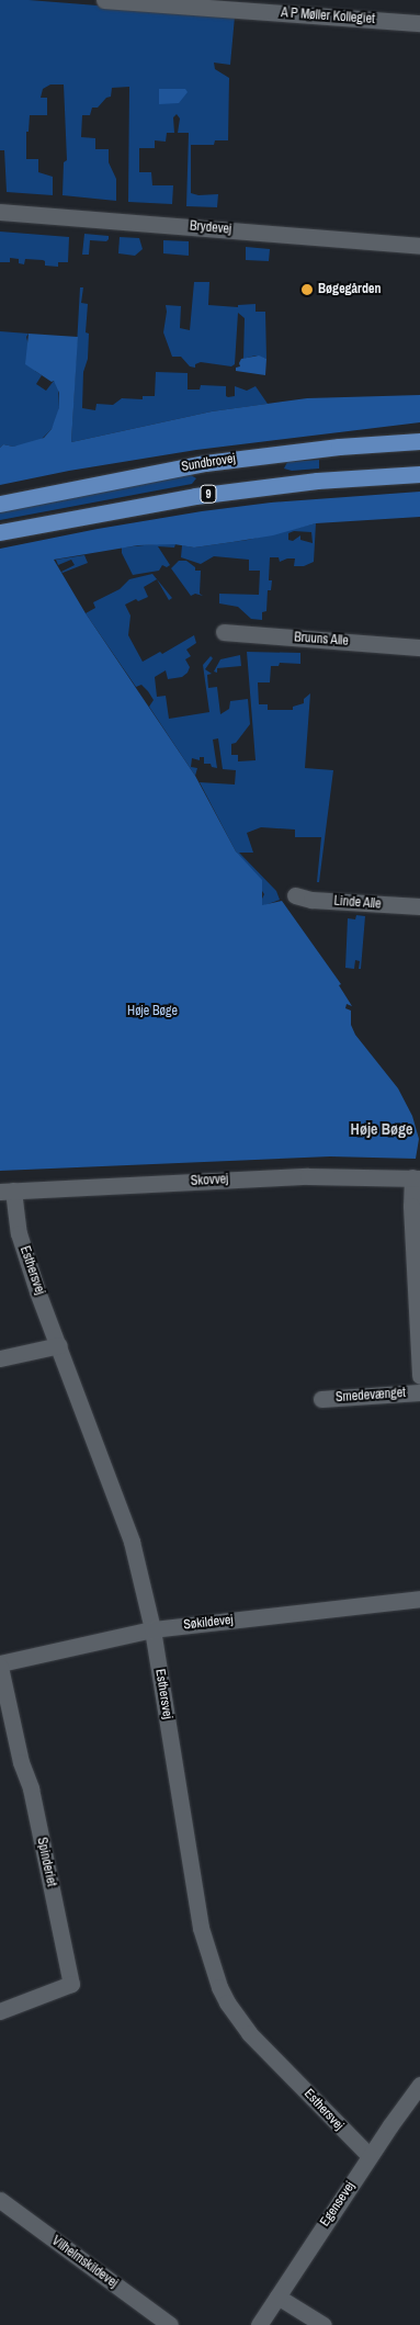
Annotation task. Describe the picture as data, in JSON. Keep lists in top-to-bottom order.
{
  "streets": {
    "main road": ["Sundbrovej", "9"],
    "street": [
      "A P Møller Kollegiet",
      "Brydevej",
      "Bruuns Alle",
      "Linde Alle",
      "Skovvej",
      "Esthersvej",
      "Smedevænget",
      "Søkildevej",
      "Spinderiet",
      "Egensevej",
      "Vilhelmskildevej"
    ]
  },
  "crossings": [
    ["Skovvej", "Esthersvej"],
    ["Esthersvej", "Søkildevej"],
    ["Esthersvej", "Egensevej"],
    ["Søkildevej", "Spinderiet"]
  ],
  "districts": ["Høje Bøge"],
  "parks": ["Høje Bøge"],
  "places": ["Bøgegården"]
}
